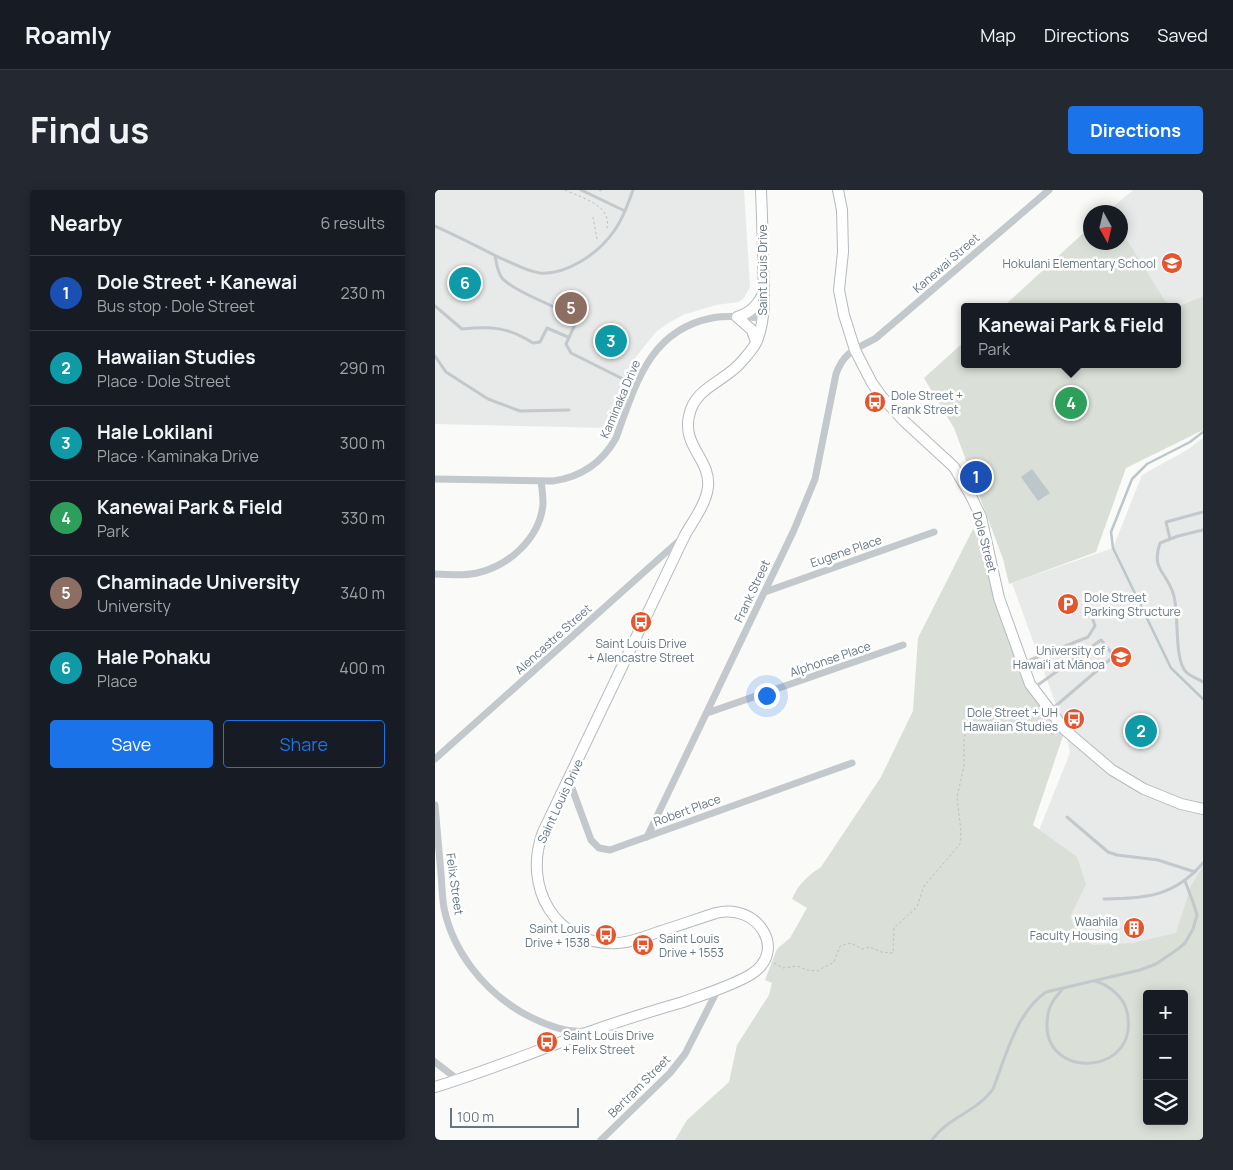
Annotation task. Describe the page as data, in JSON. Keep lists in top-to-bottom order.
{
  "streets": {
    "street": [
      "Kanewai Street",
      "Saint Louis Drive",
      "Kaminaka Drive",
      "Dole Street",
      "Eugene Place",
      "Frank Street",
      "Alencastre Street",
      "Alphonse Place",
      "Robert Place",
      "Felix Street",
      "Bertram Street"
    ]
  },
  "crossings": [
    ["Kanewai Street", "Dole Street"],
    ["Kanewai Street", "Frank Street"],
    ["Saint Louis Drive", "Kaminaka Drive"],
    ["Saint Louis Drive", "Alencastre Street"],
    ["Saint Louis Drive", "Robert Place"],
    ["Dole Street", "Frank Street"],
    ["Eugene Place", "Frank Street"],
    ["Frank Street", "Alphonse Place"],
    ["Frank Street", "Robert Place"]
  ],
  "places": {
    "school or university": ["Hokulani Elementary School", "University of Hawaiʻi at Mānoa"],
    "bus stop": [
      "Dole Street + Frank Street",
      "Saint Louis Drive + Alencastre Street",
      "Dole Street + UH Hawaiian Studies",
      "Saint Louis Drive + 1538",
      "Saint Louis Drive + 1553",
      "Saint Louis Drive + Felix Street"
    ],
    "parking": ["Dole Street Parking Structure"],
    "building": ["Waahila Faculty Housing"]
  },
  "scale_bar": "100 m",
  "north": "bottom",
  "page": {
    "header": "Roamly",
    "nav": ["Map", "Directions", "Saved"],
    "title": "Find us",
    "buttons": [
      "Directions",
      ["Save", "Share"]
    ],
    "heading": ["Nearby", "6 results"],
    "list": [
      {
        "mark": "1",
        "name": "Dole Street + Kanewai",
        "note": "Bus stop · Dole Street",
        "value": "230 m"
      },
      {
        "mark": "2",
        "name": "Hawaiian Studies",
        "note": "Place · Dole Street",
        "value": "290 m"
      },
      {
        "mark": "3",
        "name": "Hale Lokilani",
        "note": "Place · Kaminaka Drive",
        "value": "300 m"
      },
      {
        "mark": "4",
        "name": "Kanewai Park & Field",
        "note": "Park",
        "value": "330 m"
      },
      {
        "mark": "5",
        "name": "Chaminade University",
        "note": "University",
        "value": "340 m"
      },
      {
        "mark": "6",
        "name": "Hale Pohaku",
        "note": "Place",
        "value": "400 m"
      }
    ],
    "pins": [
      "6",
      "5",
      "3",
      "4",
      "1",
      "2"
    ],
    "popup": ["Kanewai Park & Field", "Park"],
    "map_buttons": ["+", "−"],
    "scale": "100 m"
  }
}
